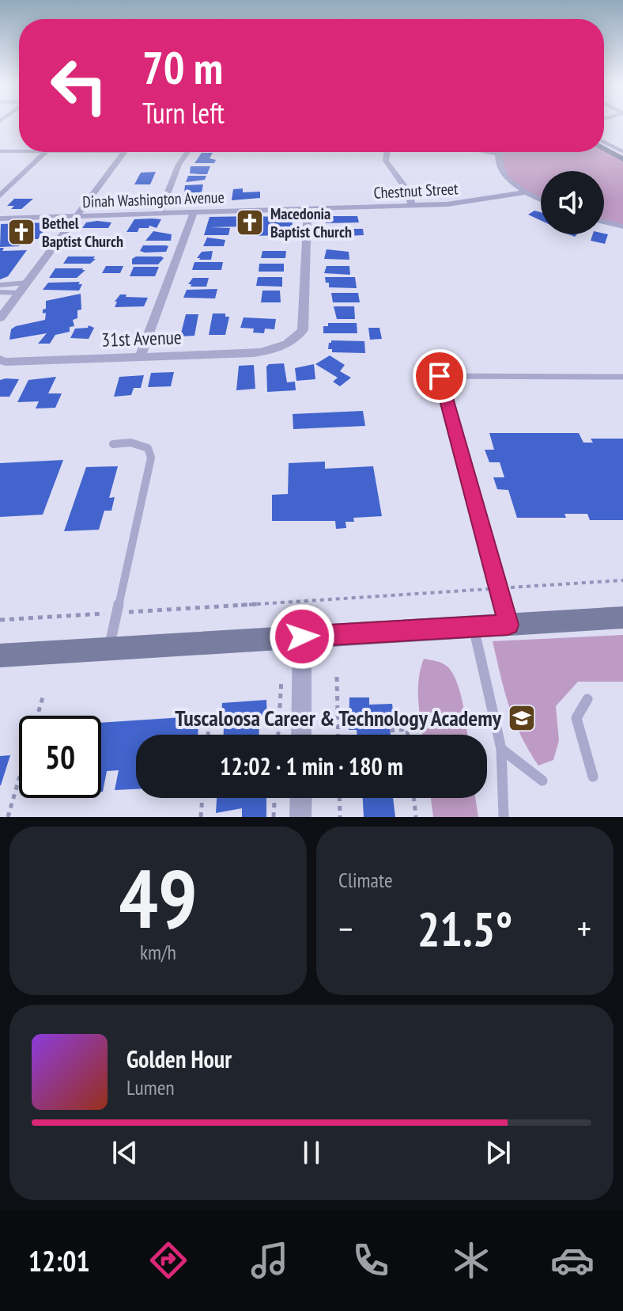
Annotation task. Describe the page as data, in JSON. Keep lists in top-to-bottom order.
{
  "streets": {
    "street": ["Chestnut Street", "Dinah Washington Avenue", "31st Avenue"]
  },
  "crossings": [
    ["Chestnut Street", "Dinah Washington Avenue"],
    ["Chestnut Street", "31st Avenue"],
    ["Dinah Washington Avenue", "31st Avenue"]
  ],
  "places": {
    "church": ["Macedonia Baptist Church", "Bethel Baptist Church"],
    "school or university": ["Tuscaloosa Career & Technology Academy"]
  },
  "page": {
    "turn": ["70 m", "Turn left"],
    "limit": "50",
    "trip": "12:02 · 1 min · 180 m",
    "tile": [
      ["49", "km/h"],
      "Climate"
    ],
    "heat": ["−", "21.5°", "+"],
    "song": ["Golden Hour", "Lumen"],
    "tabs": "12:01"
  }
}
